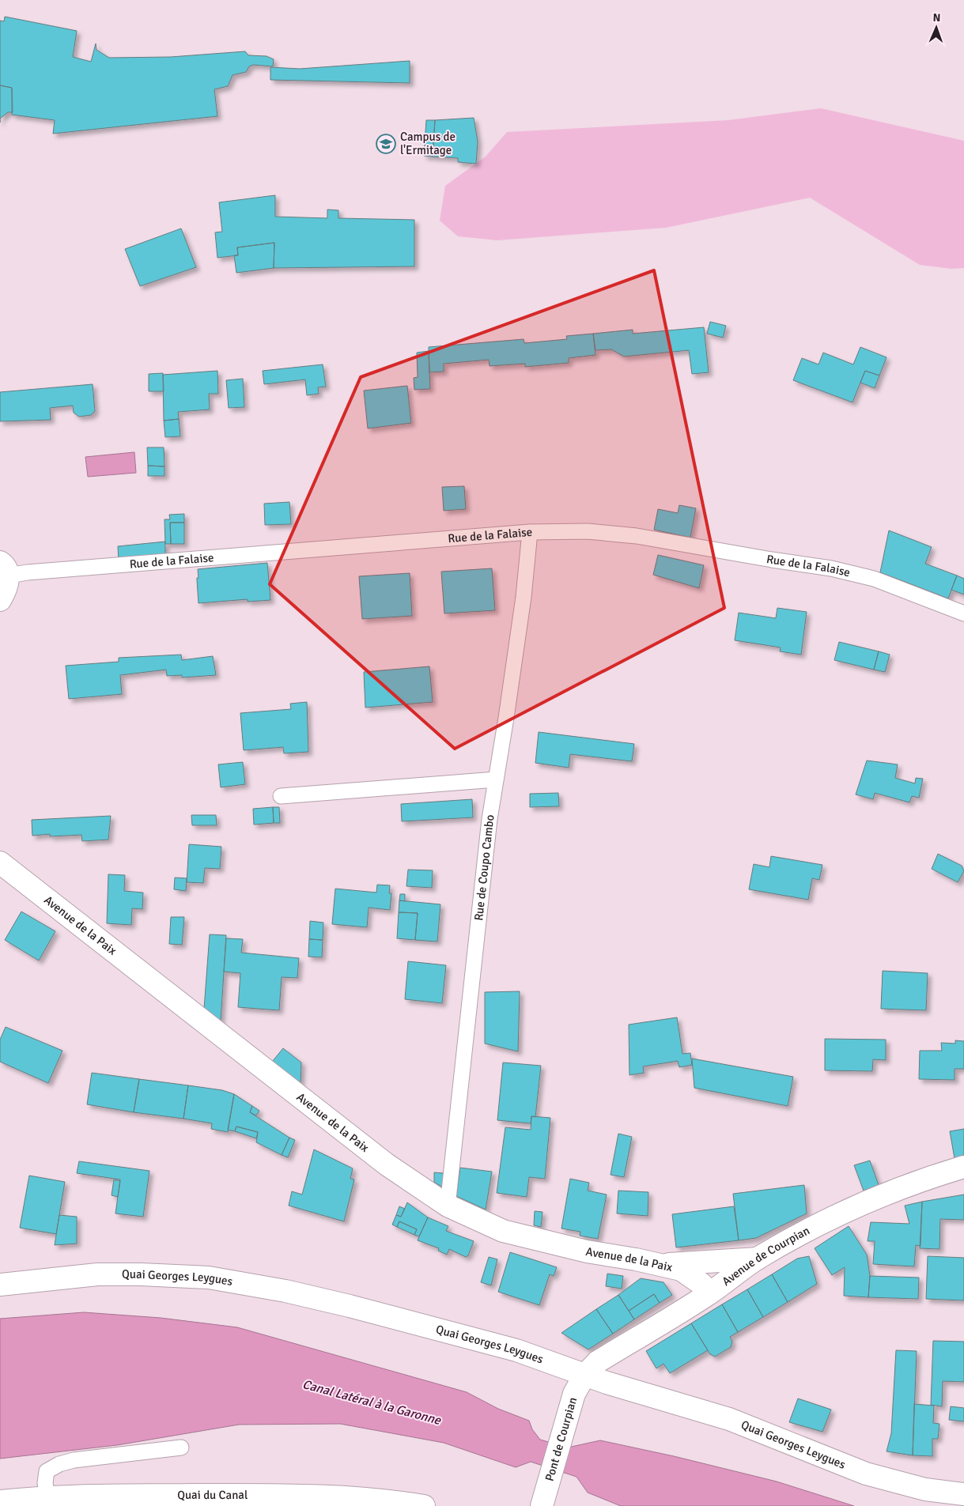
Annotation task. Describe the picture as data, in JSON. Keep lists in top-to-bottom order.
{
  "streets": {
    "street": [
      "Avenue de la Paix",
      "Avenue de Courpian",
      "Quai Georges Leygues",
      "Pont de Courpian",
      "Quai du Canal"
    ],
    "lane": ["Rue de la Falaise", "Rue de Coupo Cambo"]
  },
  "crossings": [
    ["Rue de la Falaise", "Rue de Coupo Cambo"],
    ["Rue de Coupo Cambo", "Avenue de la Paix"],
    ["Avenue de la Paix", "Avenue de Courpian"],
    ["Avenue de Courpian", "Quai Georges Leygues"],
    ["Avenue de Courpian", "Pont de Courpian"],
    ["Quai Georges Leygues", "Pont de Courpian"]
  ],
  "water": ["Canal Latéral à la Garonne"],
  "places": {
    "school or university": ["Campus de l'Ermitage"]
  },
  "north": "top"
}
